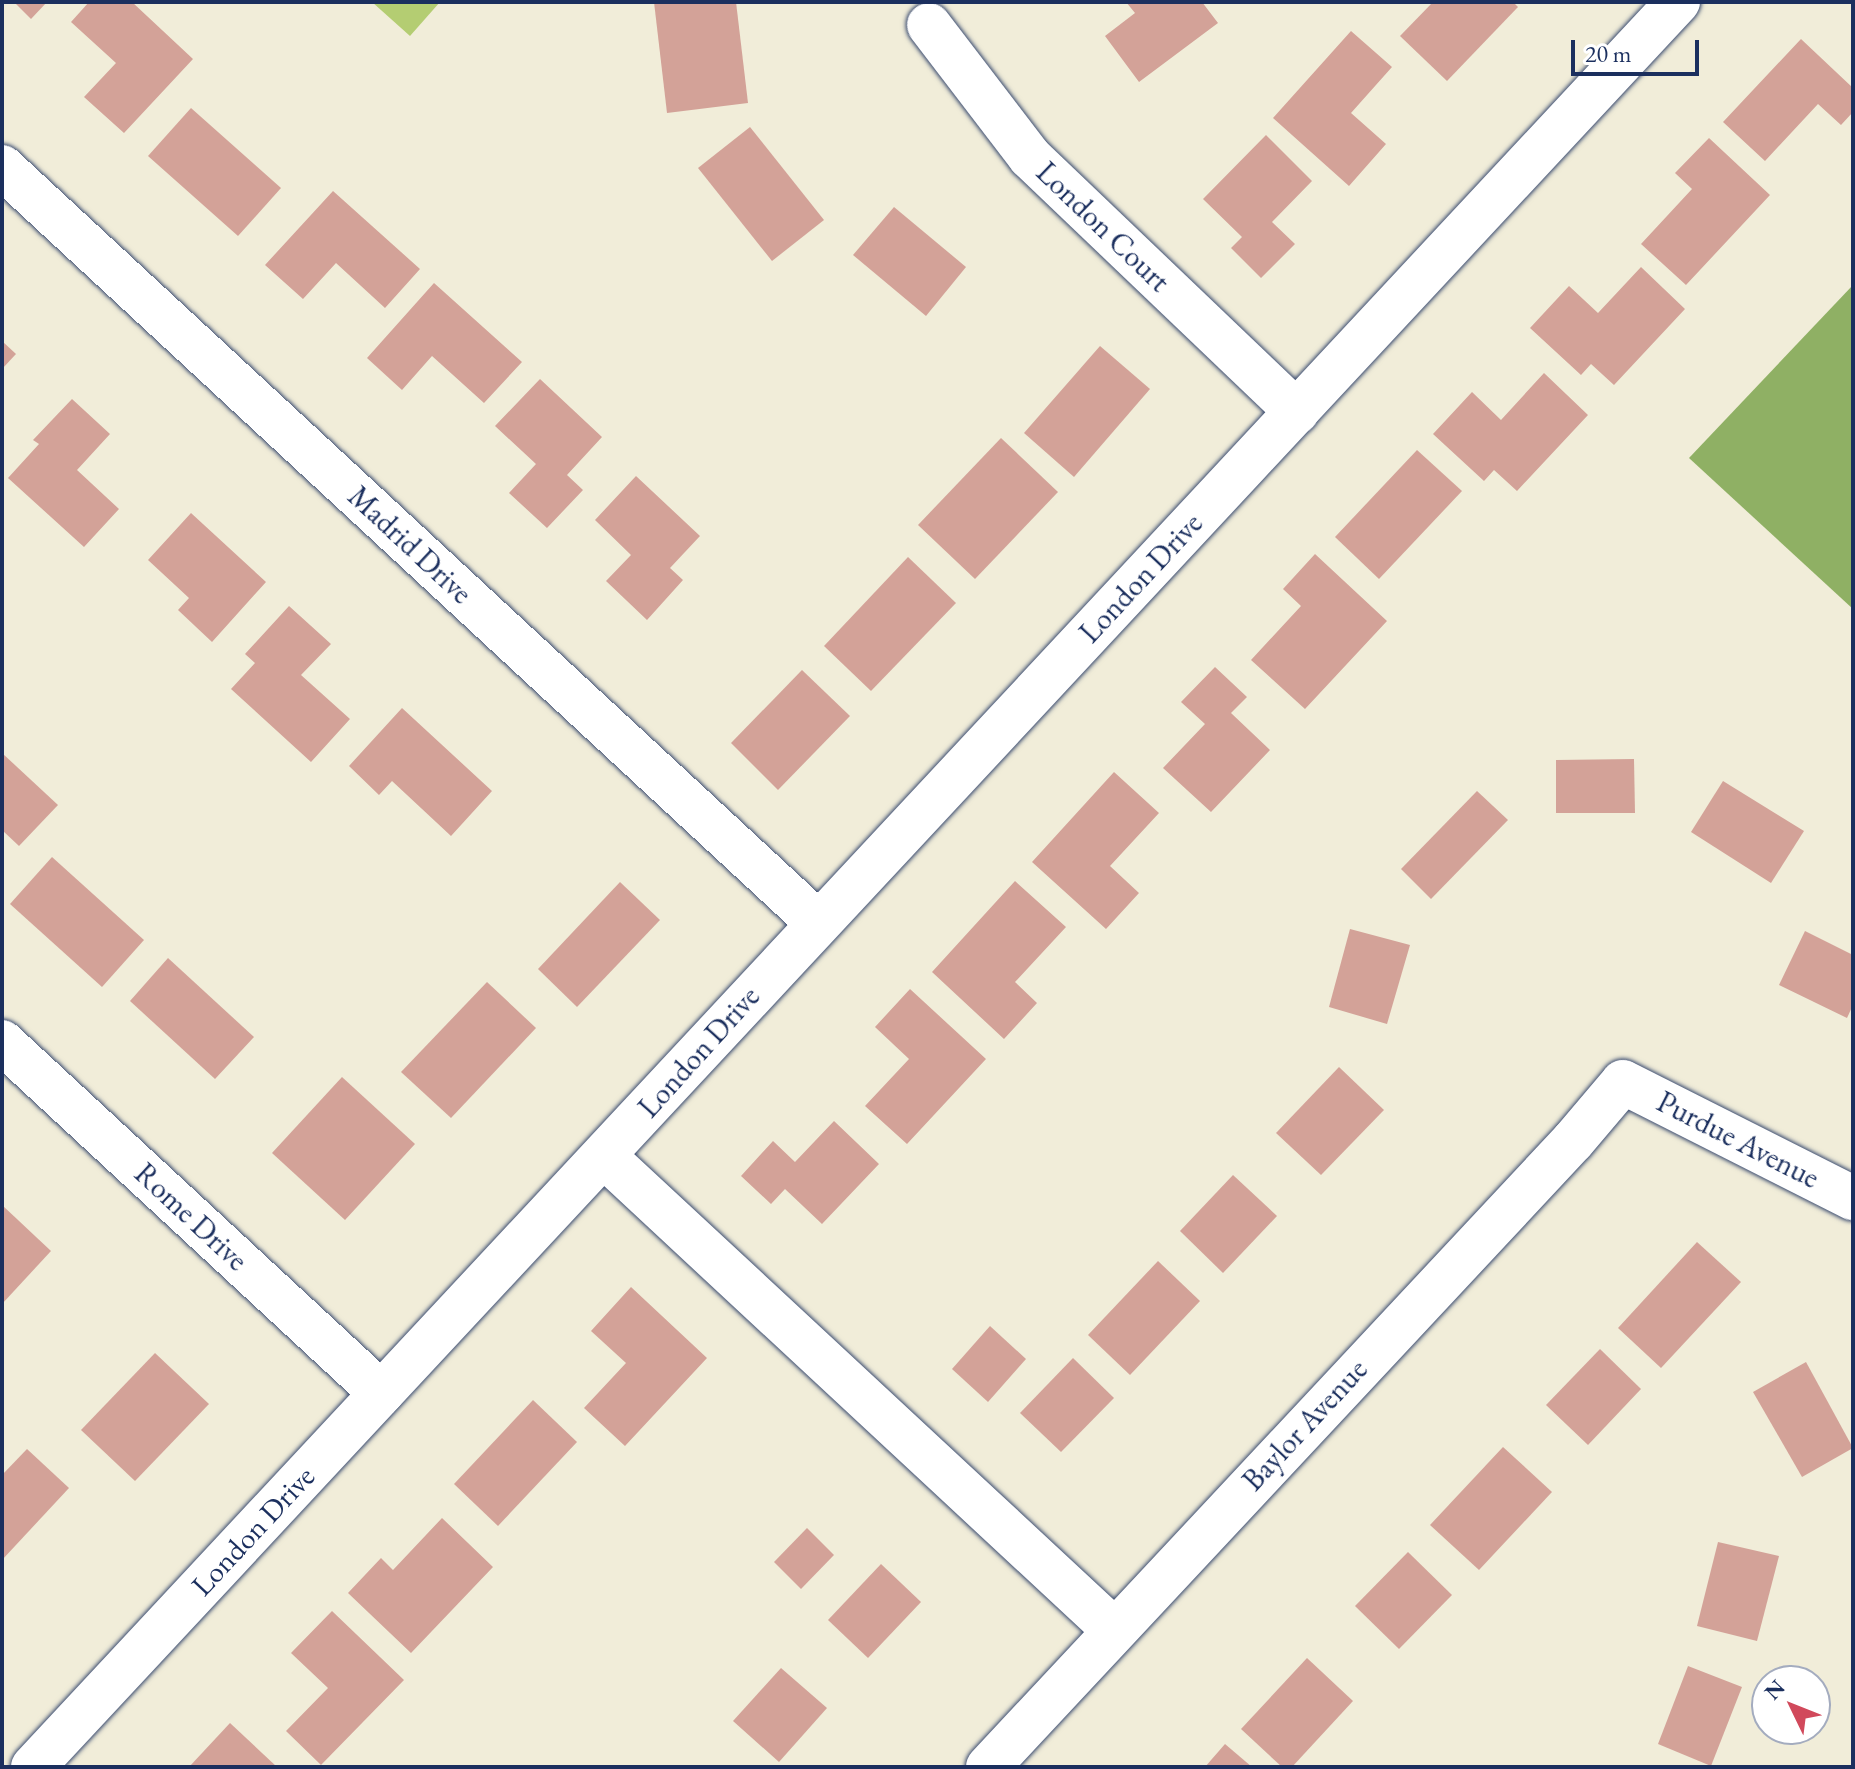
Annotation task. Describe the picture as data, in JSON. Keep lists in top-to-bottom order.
{
  "streets": {
    "street": [
      "London Court",
      "Madrid Drive",
      "London Drive",
      "Purdue Avenue",
      "Rome Drive",
      "Baylor Avenue"
    ]
  },
  "crossings": [
    ["London Court", "London Drive"],
    ["Madrid Drive", "London Drive"],
    ["London Drive", "Rome Drive"],
    ["Purdue Avenue", "Baylor Avenue"]
  ],
  "scale_bar": "20 m",
  "north": "top left"
}
